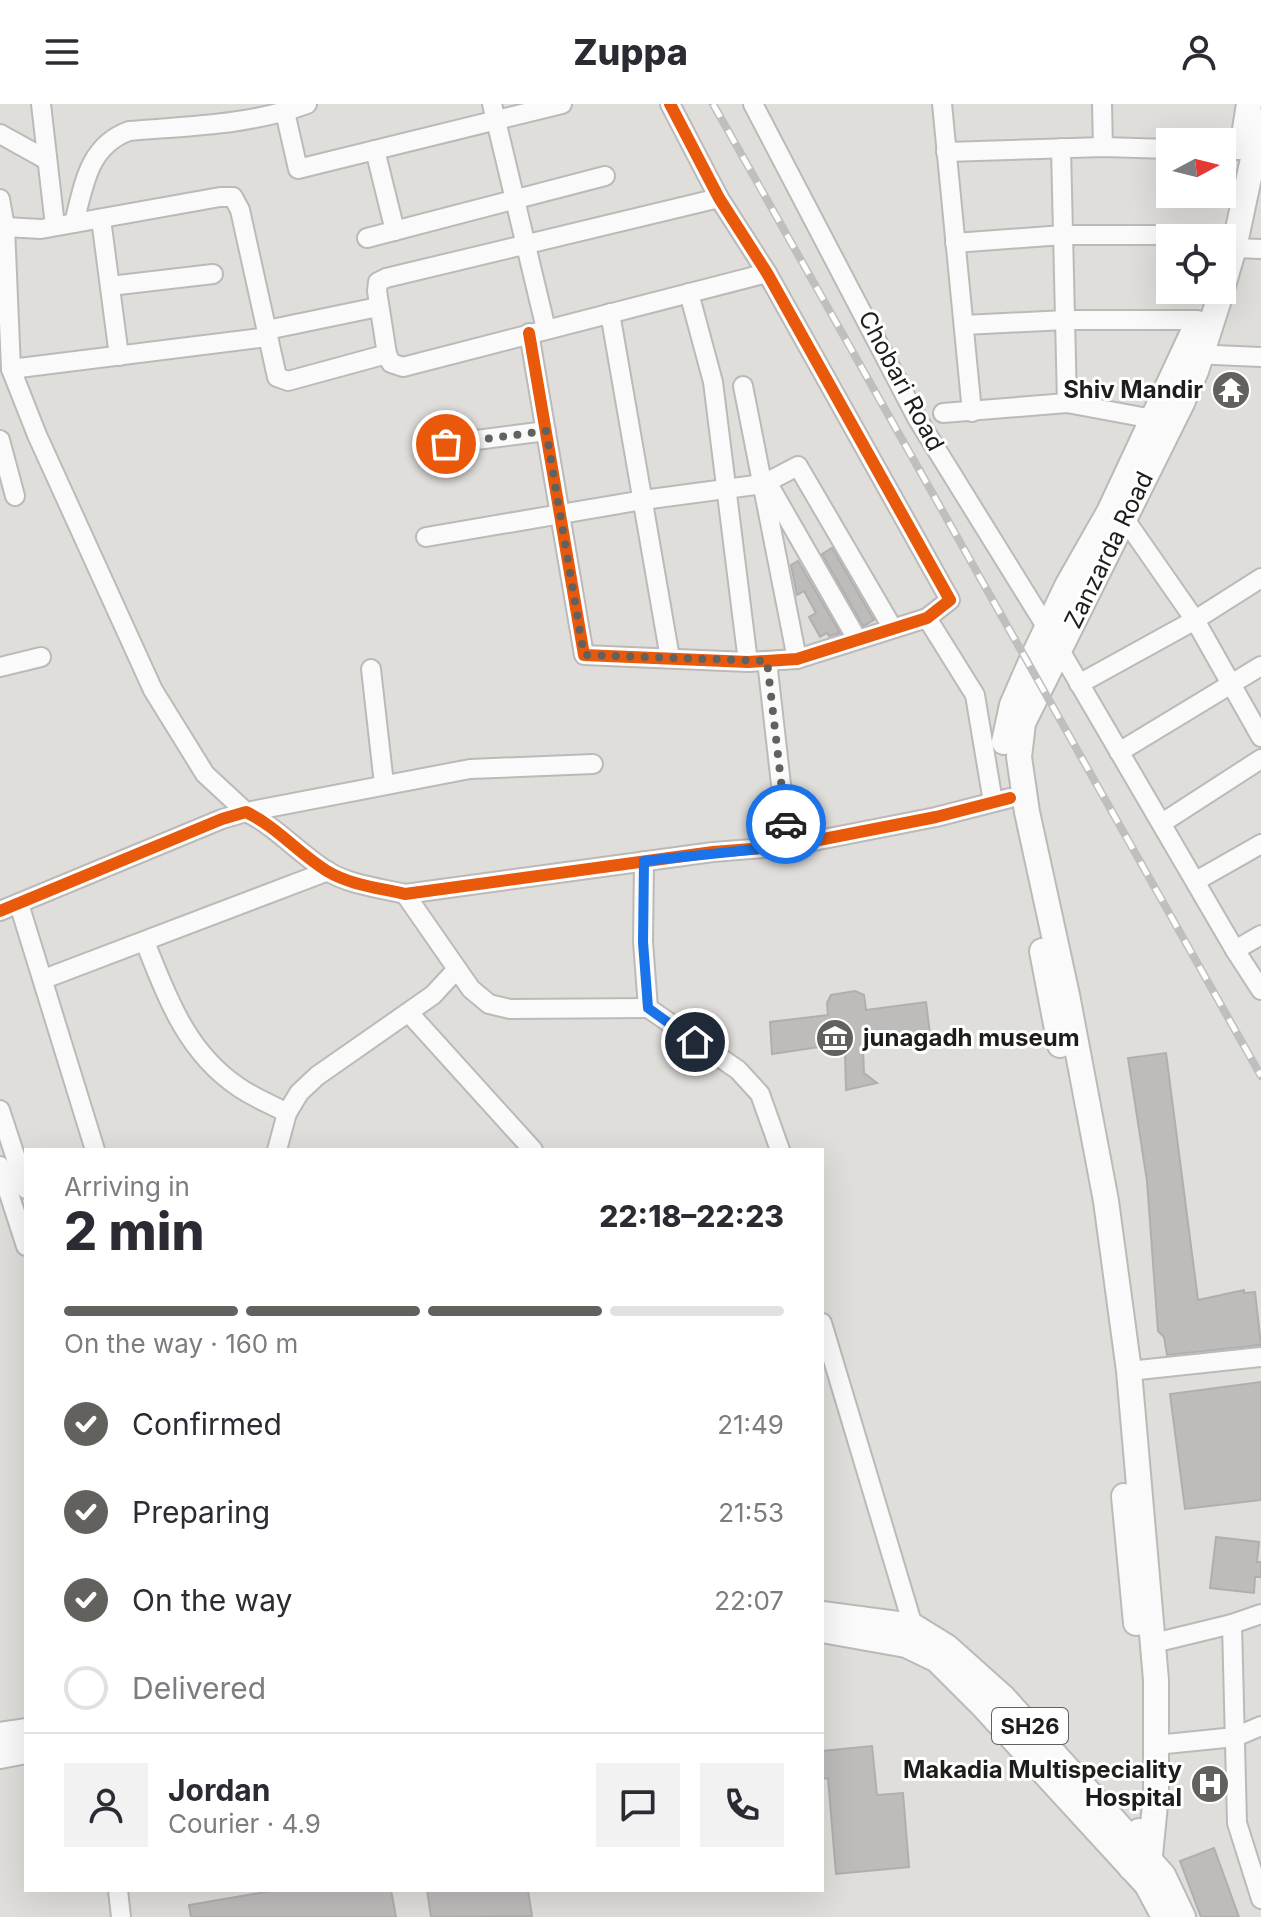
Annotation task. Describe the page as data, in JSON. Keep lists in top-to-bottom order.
{
  "streets": {
    "main road": ["Zanzarda Road", "SH26"],
    "street": ["Chobari Road"]
  },
  "crossings": [
    ["Chobari Road", "Zanzarda Road"]
  ],
  "places": {
    "temple": ["Shiv Mandir"],
    "museum": ["junagadh museum"],
    "hospital": ["Makadia Multispeciality Hospital"]
  },
  "north": "right",
  "page": {
    "header": "Zuppa",
    "heading": ["2 min", "Arriving in", "22:18–22:23"],
    "panel": ["Jordan", "Courier · 4.9"],
    "bar": "On the way · 160 m",
    "list": [
      ["Confirmed", "21:49"],
      ["Preparing", "21:53"],
      ["On the way", "22:07"],
      "Delivered"
    ]
  }
}
